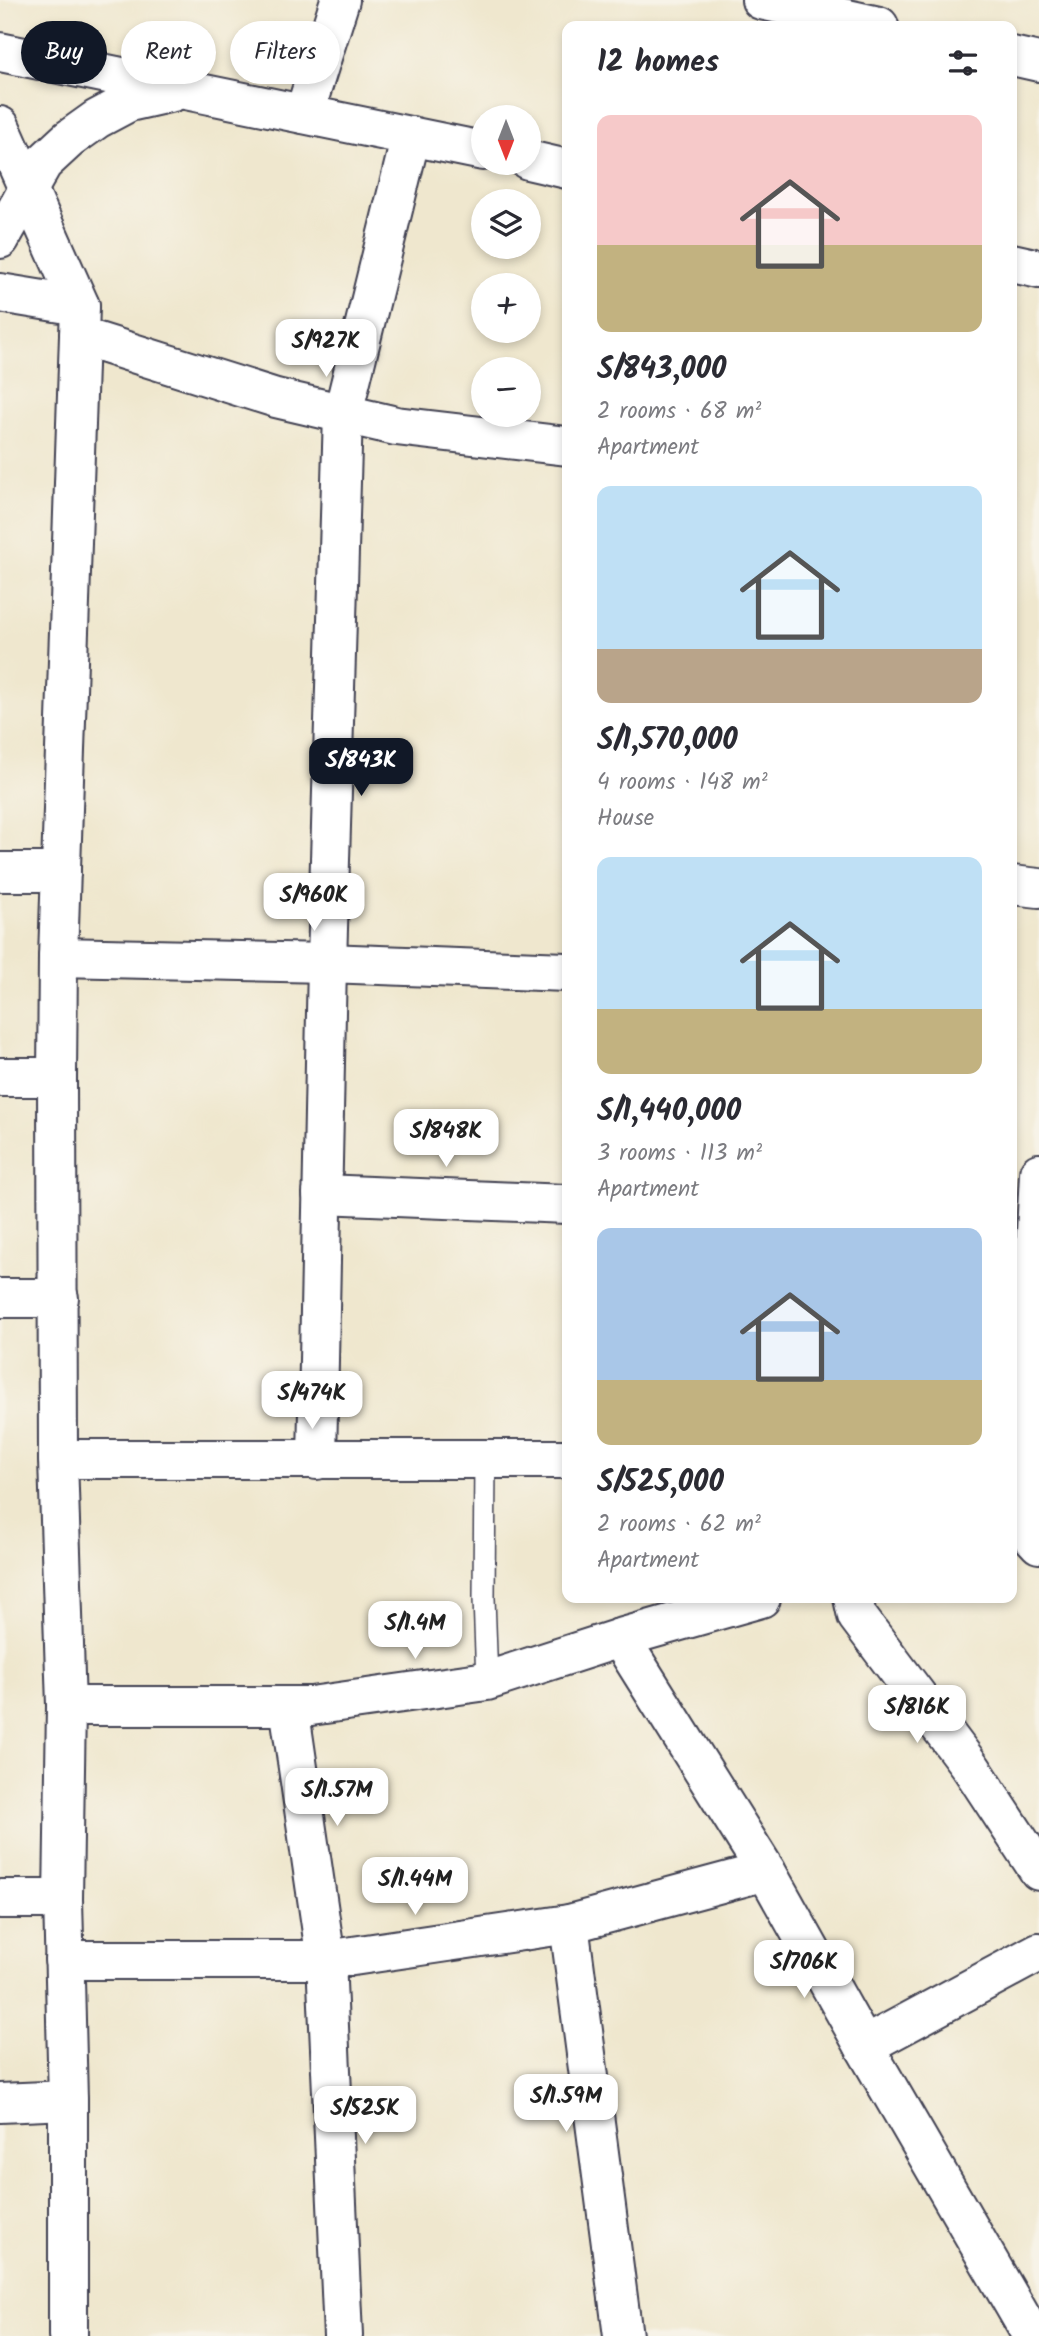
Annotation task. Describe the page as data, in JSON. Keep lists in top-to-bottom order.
{
  "north": "bottom",
  "page": {
    "chip": ["Buy", "Rent", "Filters"],
    "heading": "12 homes",
    "map_buttons": ["+", "−"],
    "list": [
      {
        "name": "S/843,000",
        "note": "2 rooms · 68 m² · Apartment"
      },
      {
        "name": "S/1,570,000",
        "note": "4 rooms · 148 m² · House"
      },
      {
        "name": "S/1,440,000",
        "note": "3 rooms · 113 m² · Apartment"
      },
      {
        "name": "S/525,000",
        "note": "2 rooms · 62 m² · Apartment"
      }
    ],
    "price": [
      "S/927K",
      "S/843K",
      "S/960K",
      "S/848K",
      "S/474K",
      "S/1.4M",
      "S/816K",
      "S/1.57M",
      "S/1.44M",
      "S/706K",
      "S/1.59M",
      "S/525K"
    ]
  }
}
